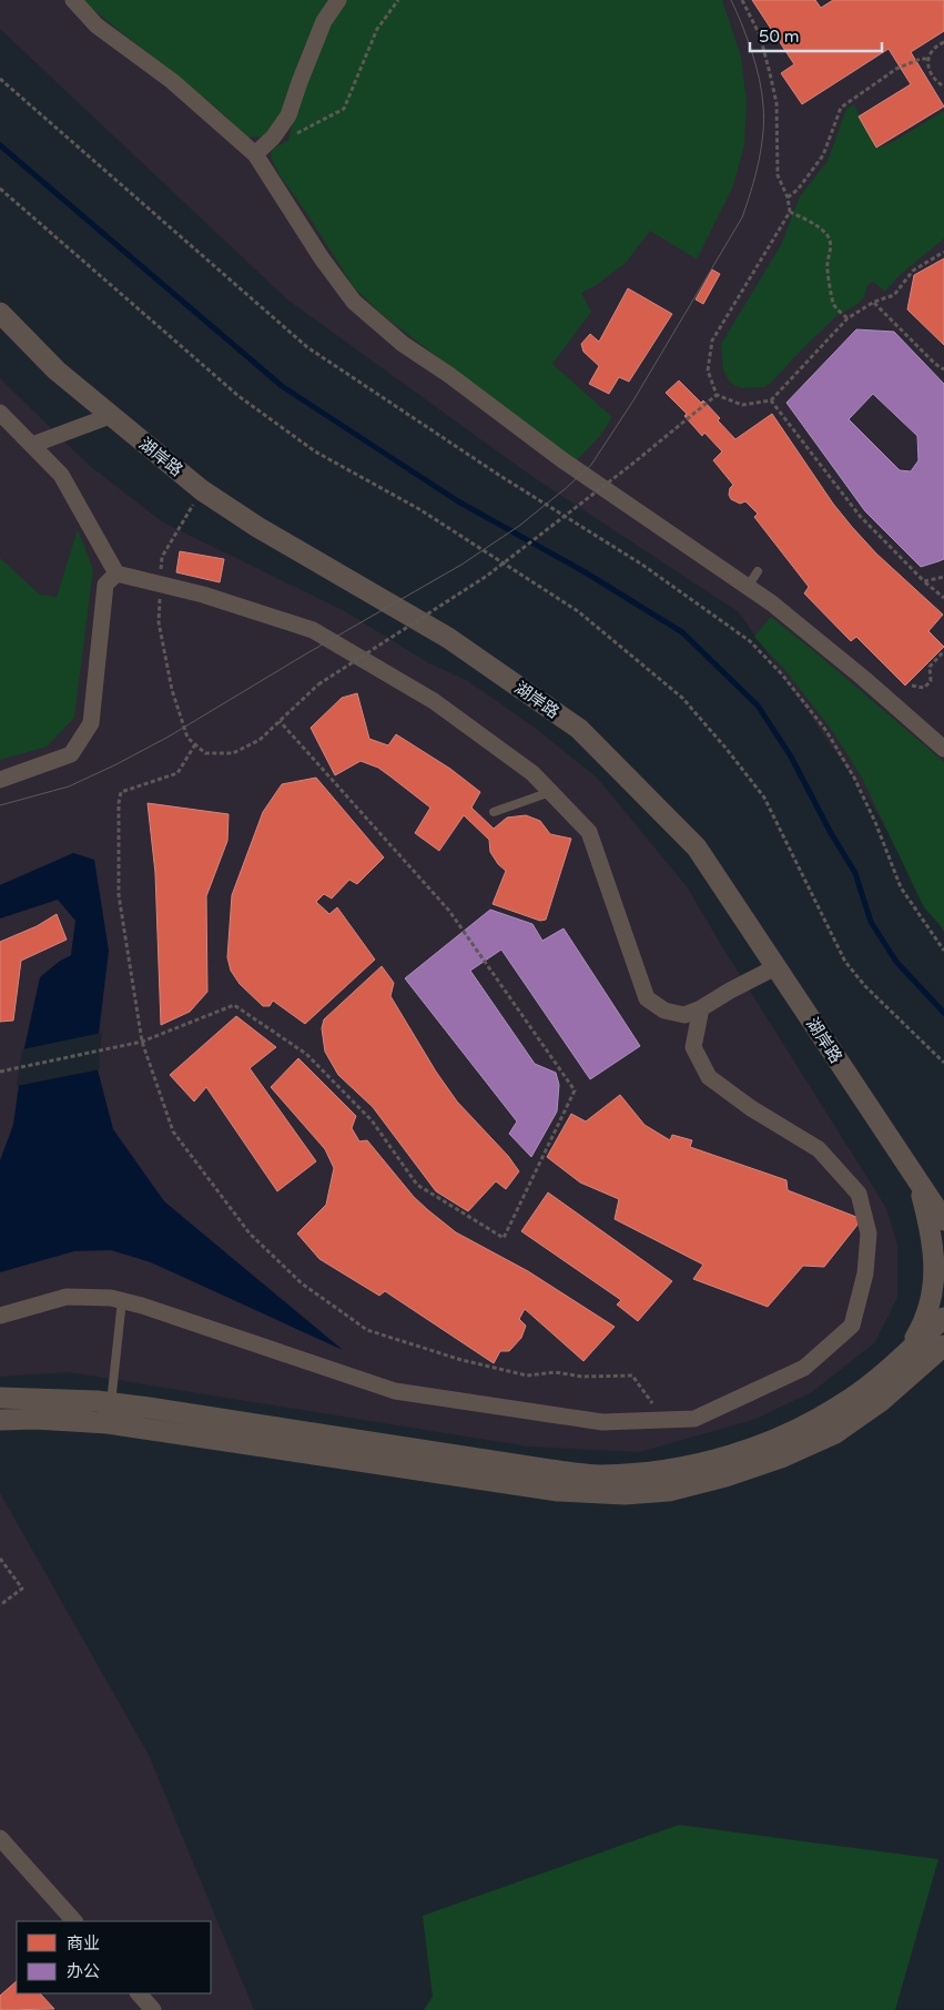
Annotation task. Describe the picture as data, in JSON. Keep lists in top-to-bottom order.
{
  "streets": {
    "street": ["湖岸路"]
  },
  "legend": ["商业", "办公"],
  "scale_bar": "50 m"
}
